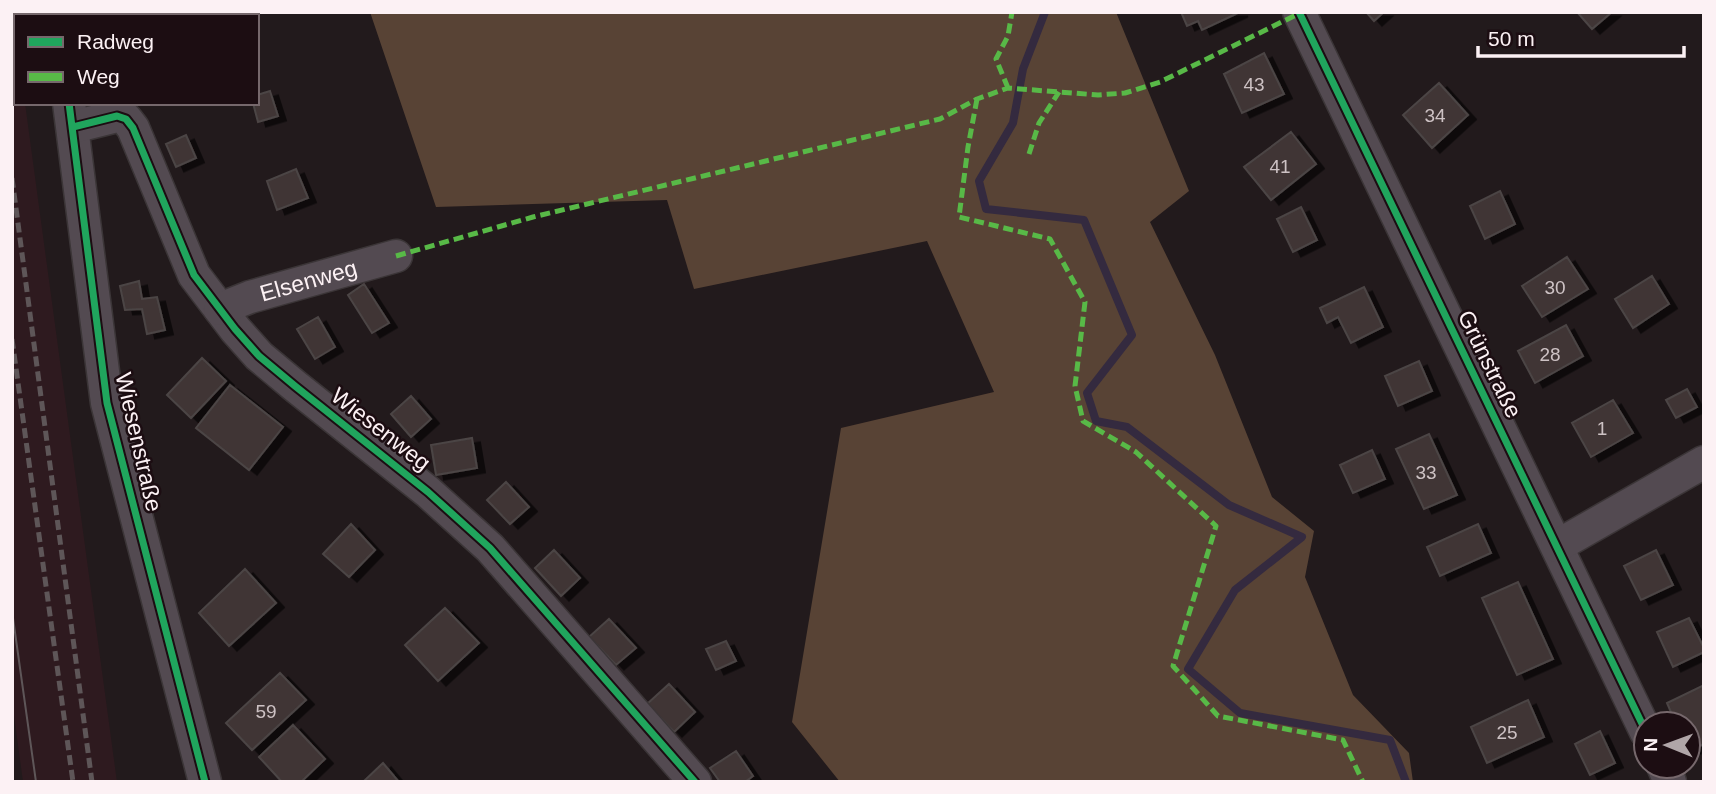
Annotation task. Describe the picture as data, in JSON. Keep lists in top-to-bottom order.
{
  "streets": {
    "street": [
      "Elsenweg",
      "Grünstraße",
      "Wiesenweg",
      "Wiesenstraße"
    ]
  },
  "crossings": [
    ["Elsenweg", "Wiesenweg"],
    ["Wiesenweg", "Wiesenstraße"]
  ],
  "house_numbers": [
    "43",
    "34",
    "41",
    "30",
    "28",
    "1",
    "33",
    "59",
    "25"
  ],
  "legend": ["Radweg", "Weg"],
  "scale_bar": "50 m",
  "north": "left"
}
